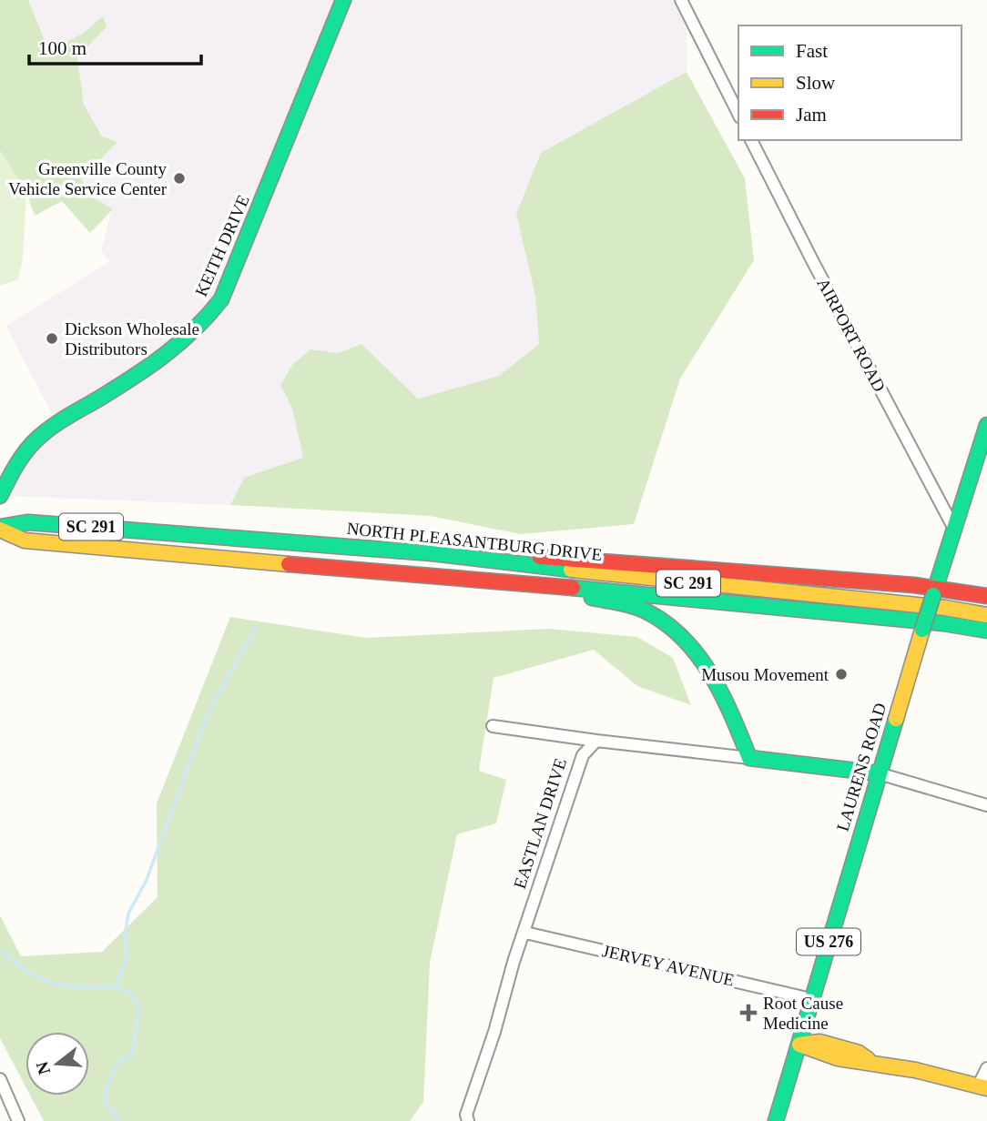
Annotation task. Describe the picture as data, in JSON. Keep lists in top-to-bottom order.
{
  "streets": {
    "main road": [
      "KEITH DRIVE",
      "SC 291",
      "NORTH PLEASANTBURG DRIVE",
      "LAURENS ROAD",
      "US 276"
    ],
    "street": ["AIRPORT ROAD", "EASTLAN DRIVE", "JERVEY AVENUE"]
  },
  "crossings": [
    ["AIRPORT ROAD", "LAURENS ROAD"],
    ["SC 291", "NORTH PLEASANTBURG DRIVE"],
    ["LAURENS ROAD", "JERVEY AVENUE"],
    ["EASTLAN DRIVE", "JERVEY AVENUE"]
  ],
  "places": {
    "other": ["Greenville County Vehicle Service Center", "Dickson Wholesale Distributors", "Musou Movement"],
    "health": ["Root Cause Medicine"]
  },
  "legend": ["Fast", "Slow", "Jam"],
  "scale_bar": "100 m",
  "north": "left"
}
